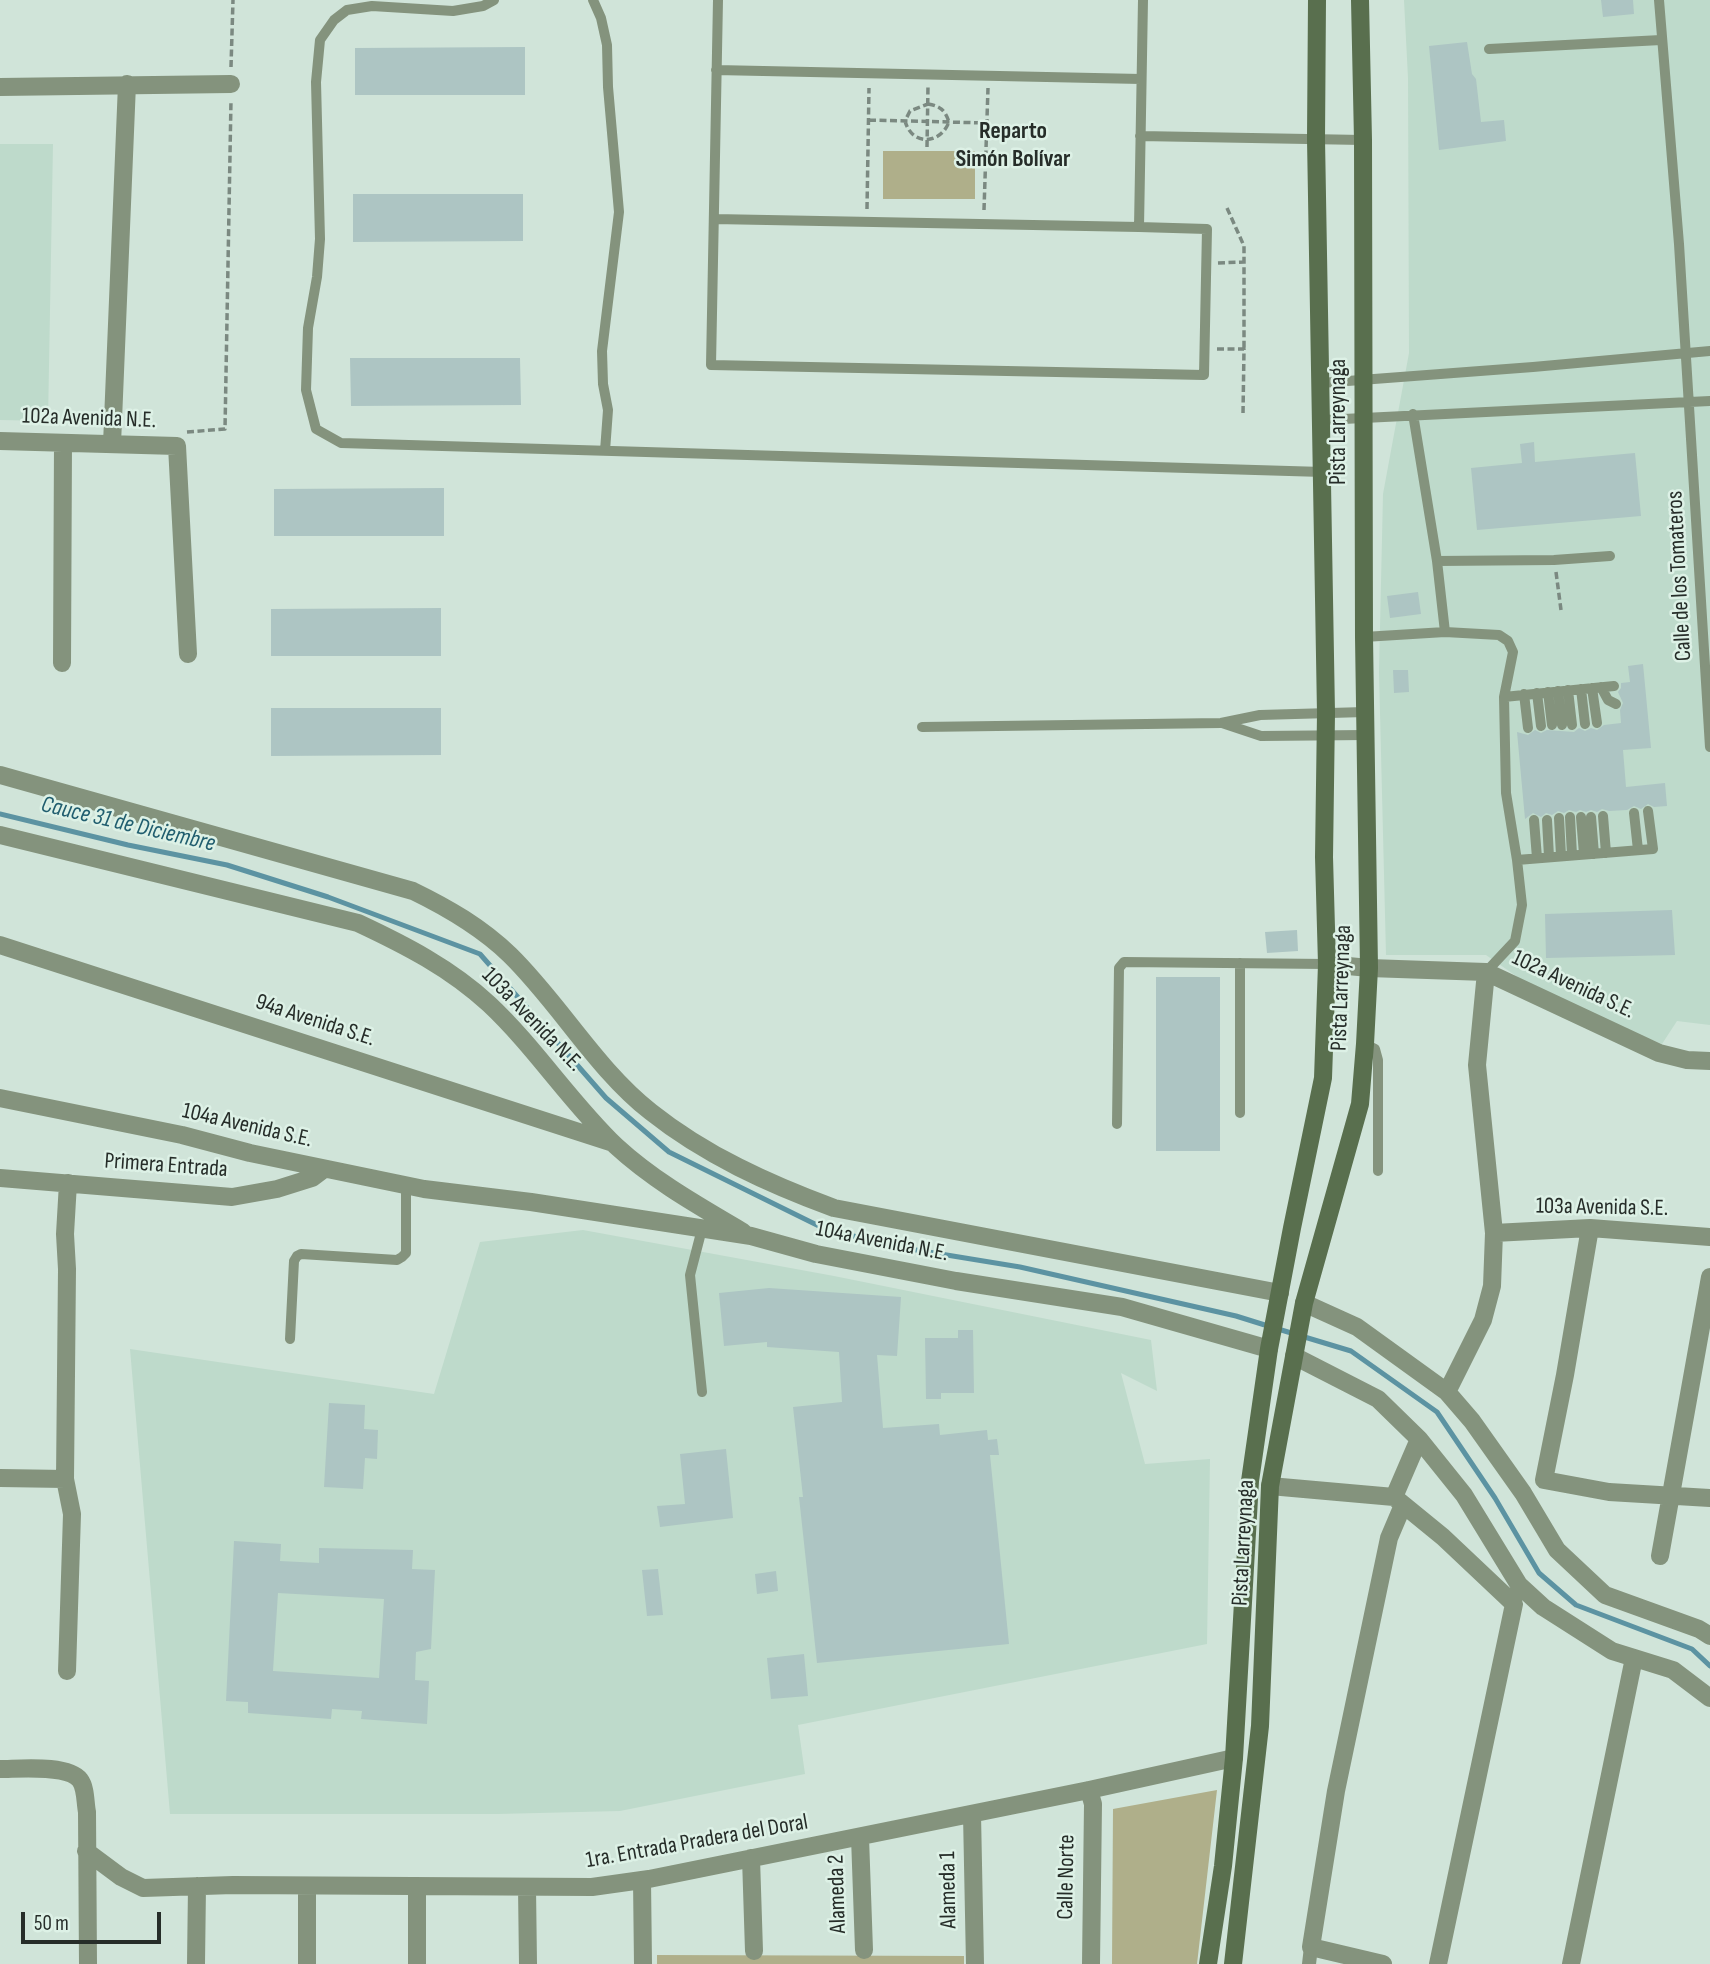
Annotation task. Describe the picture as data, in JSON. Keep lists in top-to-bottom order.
{
  "streets": {
    "main road": ["Pista Larreynaga"],
    "street": [
      "102a Avenida N.E.",
      "102a Avenida S.E.",
      "103a Avenida N.E.",
      "94a Avenida S.E.",
      "104a Avenida S.E.",
      "Primera Entrada",
      "103a Avenida S.E.",
      "104a Avenida N.E.",
      "1ra. Entrada Pradera del Doral",
      "Calle Norte",
      "Alameda 1",
      "Alameda 2"
    ],
    "lane": ["Calle de los Tomateros"]
  },
  "crossings": [
    ["Pista Larreynaga", "102a Avenida S.E."],
    ["Pista Larreynaga", "104a Avenida N.E."],
    ["Pista Larreynaga", "1ra. Entrada Pradera del Doral"],
    ["103a Avenida N.E.", "94a Avenida S.E."],
    ["103a Avenida N.E.", "104a Avenida N.E."],
    ["104a Avenida S.E.", "Primera Entrada"],
    ["104a Avenida S.E.", "104a Avenida N.E."],
    ["1ra. Entrada Pradera del Doral", "Calle Norte"],
    ["1ra. Entrada Pradera del Doral", "Alameda 1"],
    ["1ra. Entrada Pradera del Doral", "Alameda 2"]
  ],
  "districts": ["Reparto Simón Bolívar"],
  "water": ["Cauce 31 de Diciembre"],
  "scale_bar": "50 m"
}
